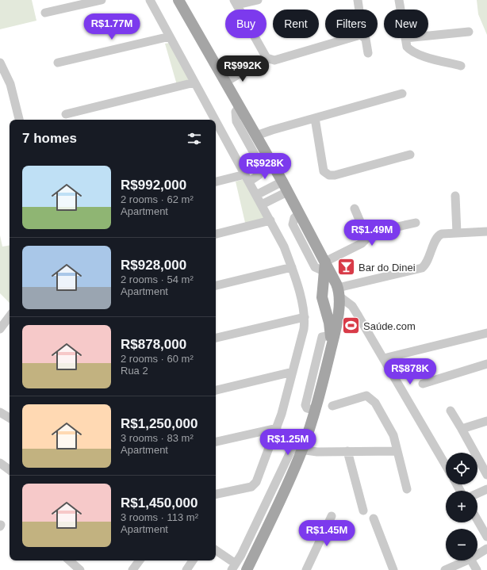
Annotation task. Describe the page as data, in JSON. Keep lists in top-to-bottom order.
{
  "places": {
    "bar": ["Bar do Dinei"],
    "sports": ["Saúde.com"]
  },
  "page": {
    "chip": [
      "Buy",
      "Rent",
      "Filters",
      "New"
    ],
    "price": [
      "R$1.77M",
      "R$992K",
      "R$928K",
      "R$1.49M",
      "R$878K",
      "R$1.25M",
      "R$1.45M"
    ],
    "heading": "7 homes",
    "list": [
      {
        "name": "R$992,000",
        "note": "2 rooms · 62 m² · Apartment"
      },
      {
        "name": "R$928,000",
        "note": "2 rooms · 54 m² · Apartment"
      },
      {
        "name": "R$878,000",
        "note": "2 rooms · 60 m² · Rua 2"
      },
      {
        "name": "R$1,250,000",
        "note": "3 rooms · 83 m² · Apartment"
      },
      {
        "name": "R$1,450,000",
        "note": "3 rooms · 113 m² · Apartment"
      }
    ],
    "map_buttons": ["+", "−"]
  }
}
